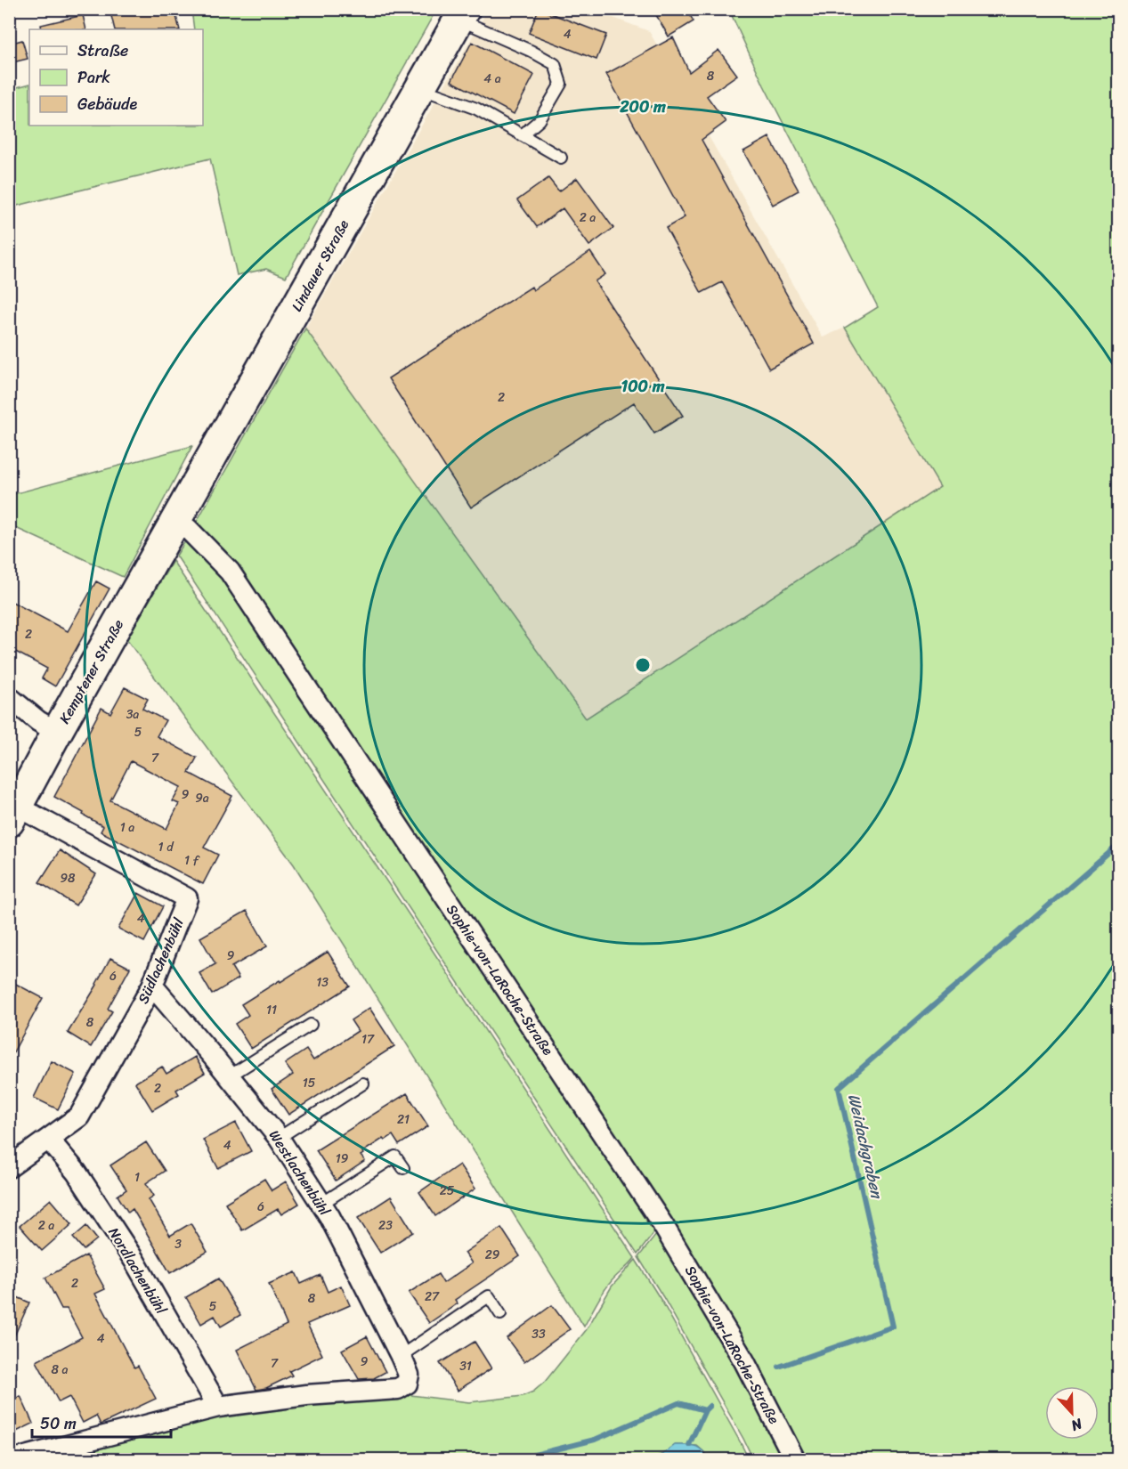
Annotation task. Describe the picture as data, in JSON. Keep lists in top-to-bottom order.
{
  "streets": {
    "main road": ["Lindauer Straße", "Kemptener Straße"],
    "street": [
      "Südlachenbühl",
      "Sophie-von-LaRoche-Straße",
      "Westlachenbühl",
      "Nordlachenbühl"
    ]
  },
  "crossings": [
    ["Lindauer Straße", "Kemptener Straße"],
    ["Lindauer Straße", "Sophie-von-LaRoche-Straße"],
    ["Kemptener Straße", "Südlachenbühl"],
    ["Kemptener Straße", "Sophie-von-LaRoche-Straße"],
    ["Südlachenbühl", "Westlachenbühl"],
    ["Südlachenbühl", "Nordlachenbühl"],
    ["Westlachenbühl", "Nordlachenbühl"]
  ],
  "water": ["Weidachgraben"],
  "house_numbers": [
    "4",
    "8",
    "4 a",
    "2 a",
    "2",
    "2",
    "3a",
    "5",
    "7",
    "9",
    "9a",
    "1 a",
    "1 d",
    "1 f",
    "98",
    "4",
    "9",
    "6",
    "13",
    "11",
    "8",
    "17",
    "15",
    "2",
    "21",
    "4",
    "19",
    "1",
    "25",
    "6",
    "2 a",
    "23",
    "3",
    "29",
    "2",
    "27",
    "8",
    "5",
    "33",
    "4",
    "9",
    "7",
    "31",
    "8 a"
  ],
  "legend": ["Straße", "Park", "Gebäude"],
  "scale_bar": "50 m",
  "north": "bottom",
  "rings": ["200 m", "100 m"]
}
